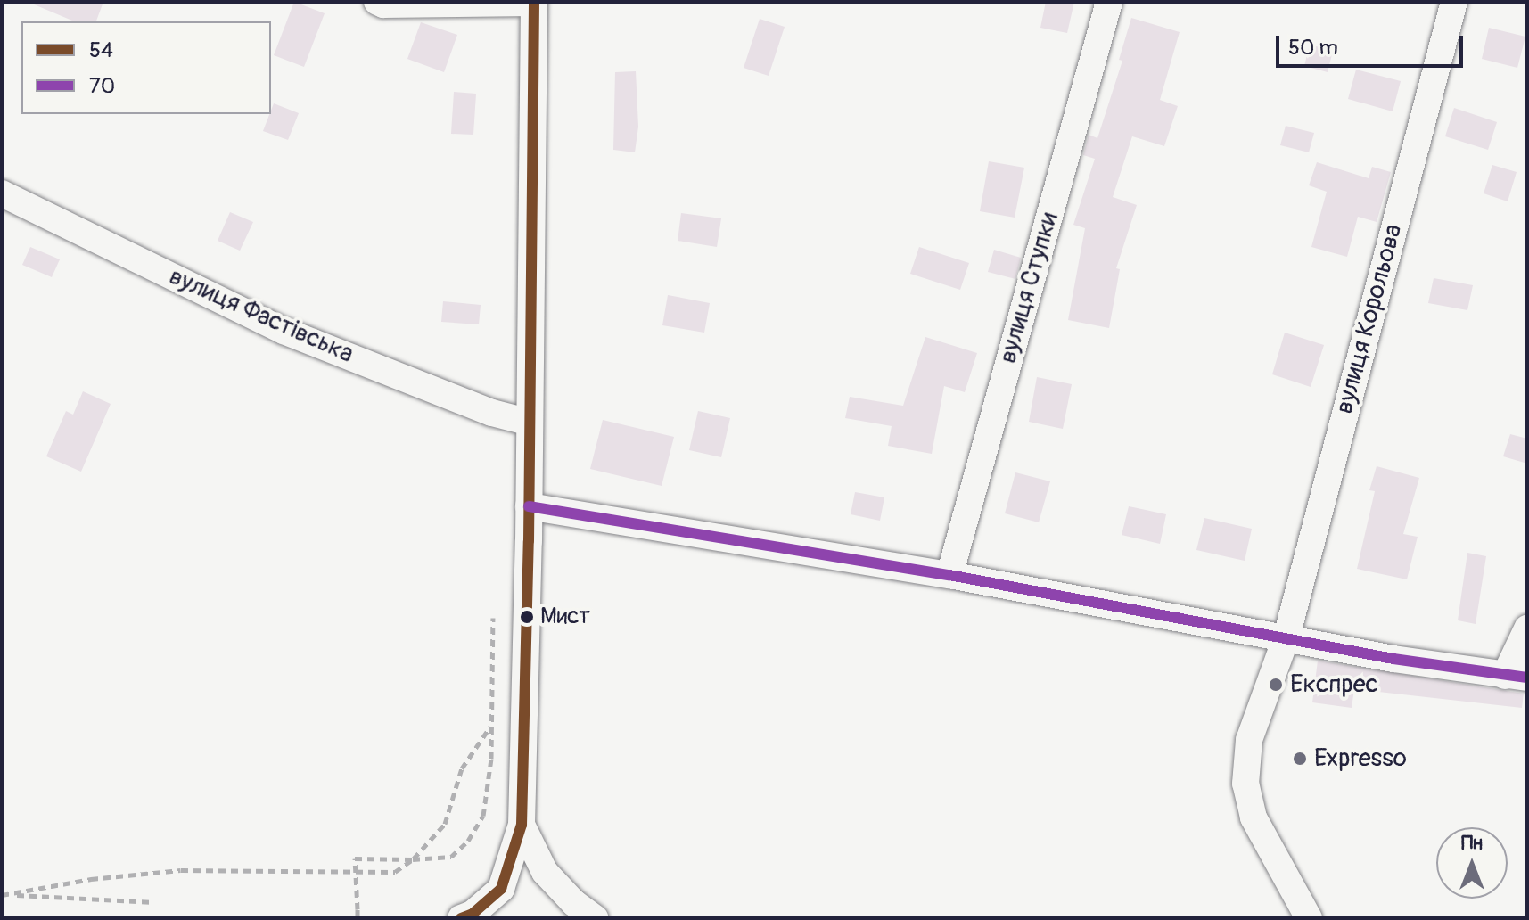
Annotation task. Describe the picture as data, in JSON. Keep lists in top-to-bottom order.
{
  "streets": {
    "street": ["вулиця Ступки", "вулиця Фастівська", "вулиця Корольова"]
  },
  "places": ["Мист", "Експрес", "Expresso"],
  "lines": ["transit line 54", "transit line 70"],
  "legend": ["54", "70"],
  "scale_bar": "50 m",
  "north": "top"
}
